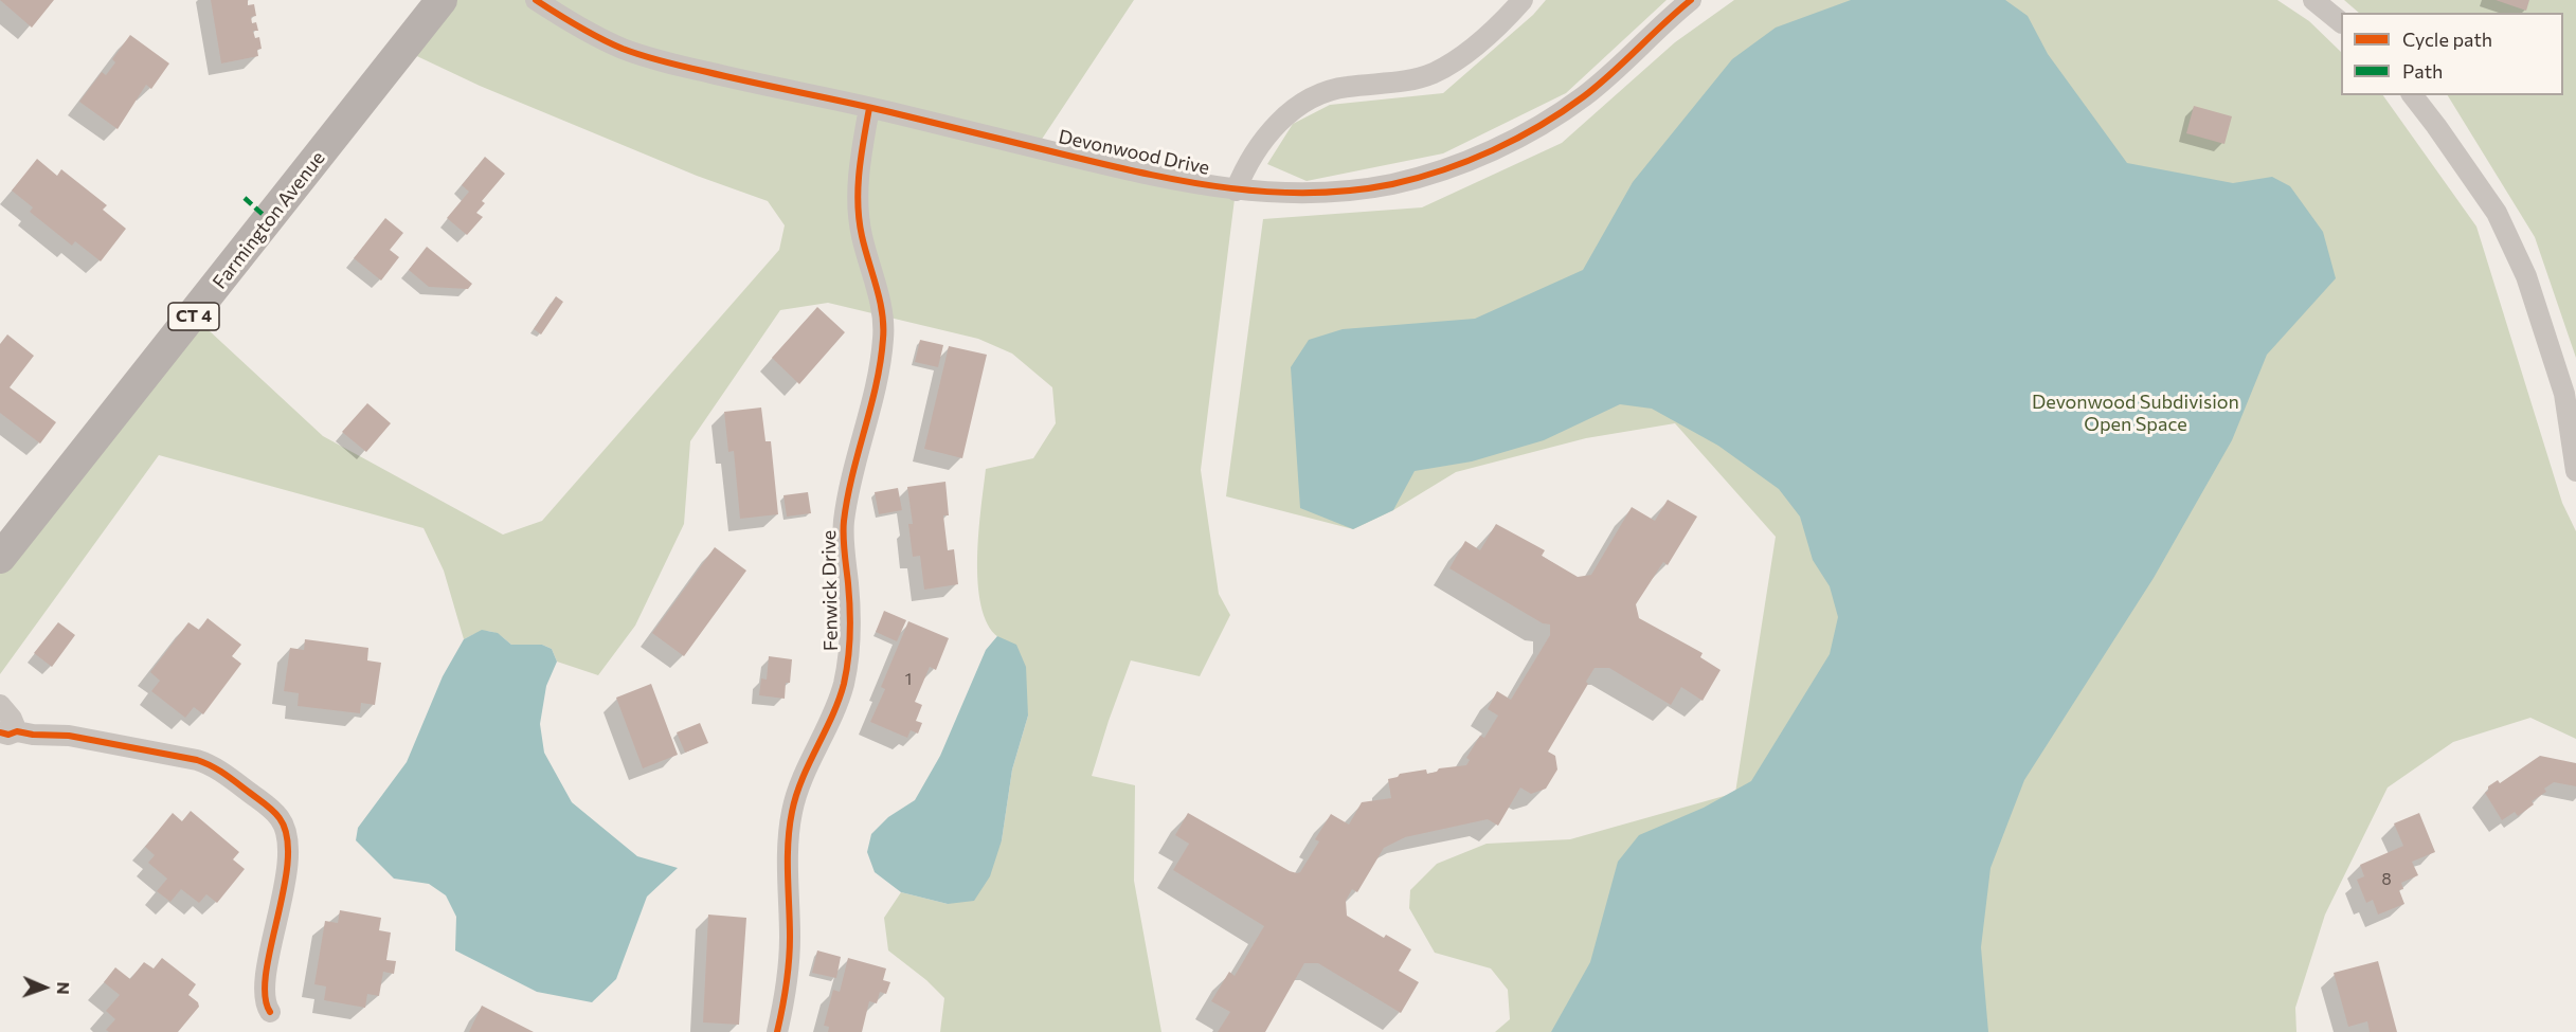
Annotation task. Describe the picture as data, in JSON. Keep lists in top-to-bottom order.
{
  "streets": {
    "main road": ["Farmington Avenue", "CT 4"],
    "street": ["Devonwood Drive", "Fenwick Drive"]
  },
  "crossings": [
    ["Devonwood Drive", "Fenwick Drive"]
  ],
  "parks": ["Devonwood Subdivision Open Space"],
  "house_numbers": ["1", "8"],
  "legend": ["Cycle path", "Path"],
  "north": "right"
}
